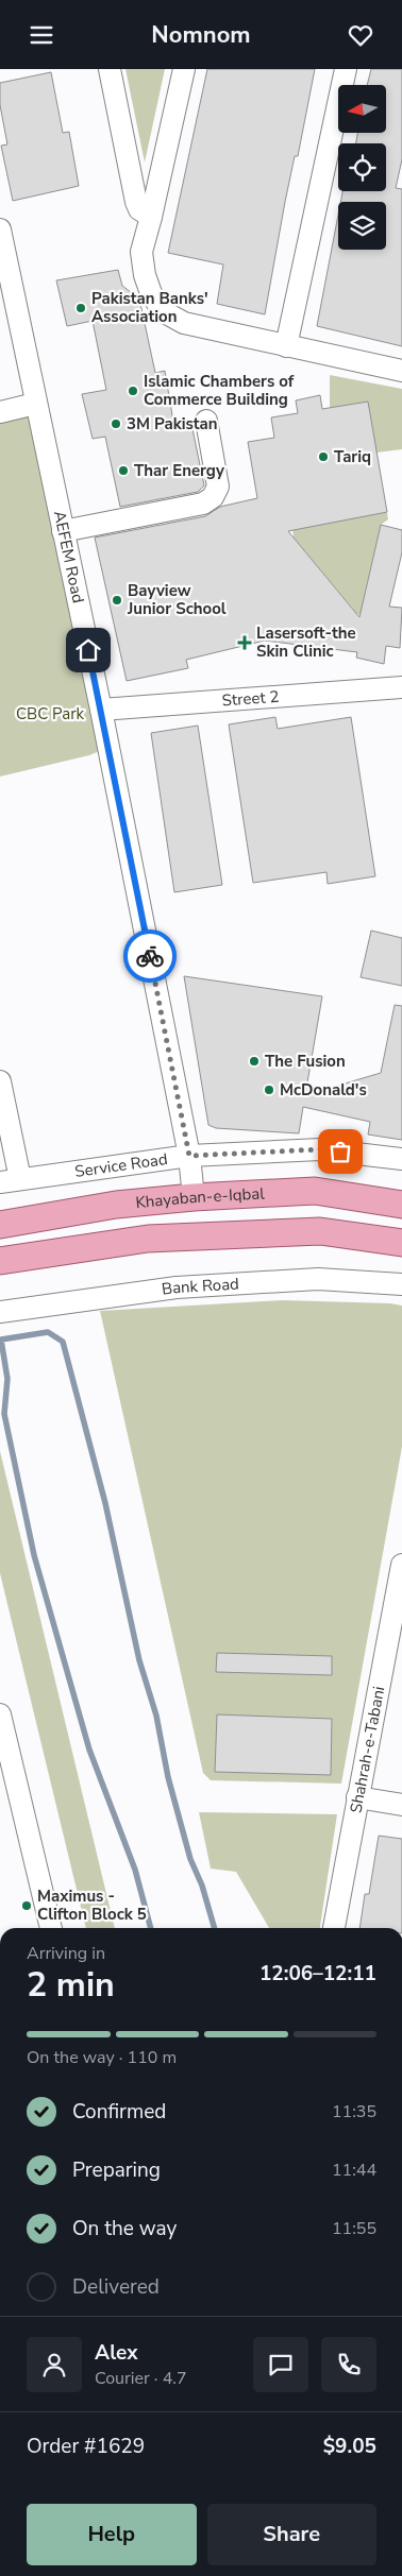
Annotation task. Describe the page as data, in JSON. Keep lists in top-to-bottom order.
{
  "streets": {
    "main road": ["Khayaban-e-Iqbal"],
    "street": [
      "AEFEM Road",
      "Street 2",
      "Service Road",
      "Bank Road",
      "Shahrah-e-Tabani"
    ]
  },
  "crossings": [
    ["AEFEM Road", "Street 2"],
    ["AEFEM Road", "Service Road"],
    ["AEFEM Road", "Khayaban-e-Iqbal"]
  ],
  "parks": ["CBC Park"],
  "places": {
    "other": [
      "Pakistan Banks' Association",
      "Islamic Chambers of Commerce Building",
      "3M Pakistan",
      "Tariq",
      "Thar Energy",
      "Bayview Junior School",
      "The Fusion",
      "McDonald's",
      "Maximus - Clifton Block 5"
    ],
    "health": ["Lasersoft-the Skin Clinic"]
  },
  "north": "left",
  "page": {
    "header": "Nomnom",
    "heading": ["2 min", "Arriving in", "12:06–12:11"],
    "panel": [
      "Alex",
      "Courier · 4.7",
      "Order #1629",
      "$9.05"
    ],
    "bar": "On the way · 110 m",
    "list": [
      ["Confirmed", "11:35"],
      ["Preparing", "11:44"],
      ["On the way", "11:55"],
      "Delivered"
    ],
    "buttons": ["Help", "Share"]
  }
}
